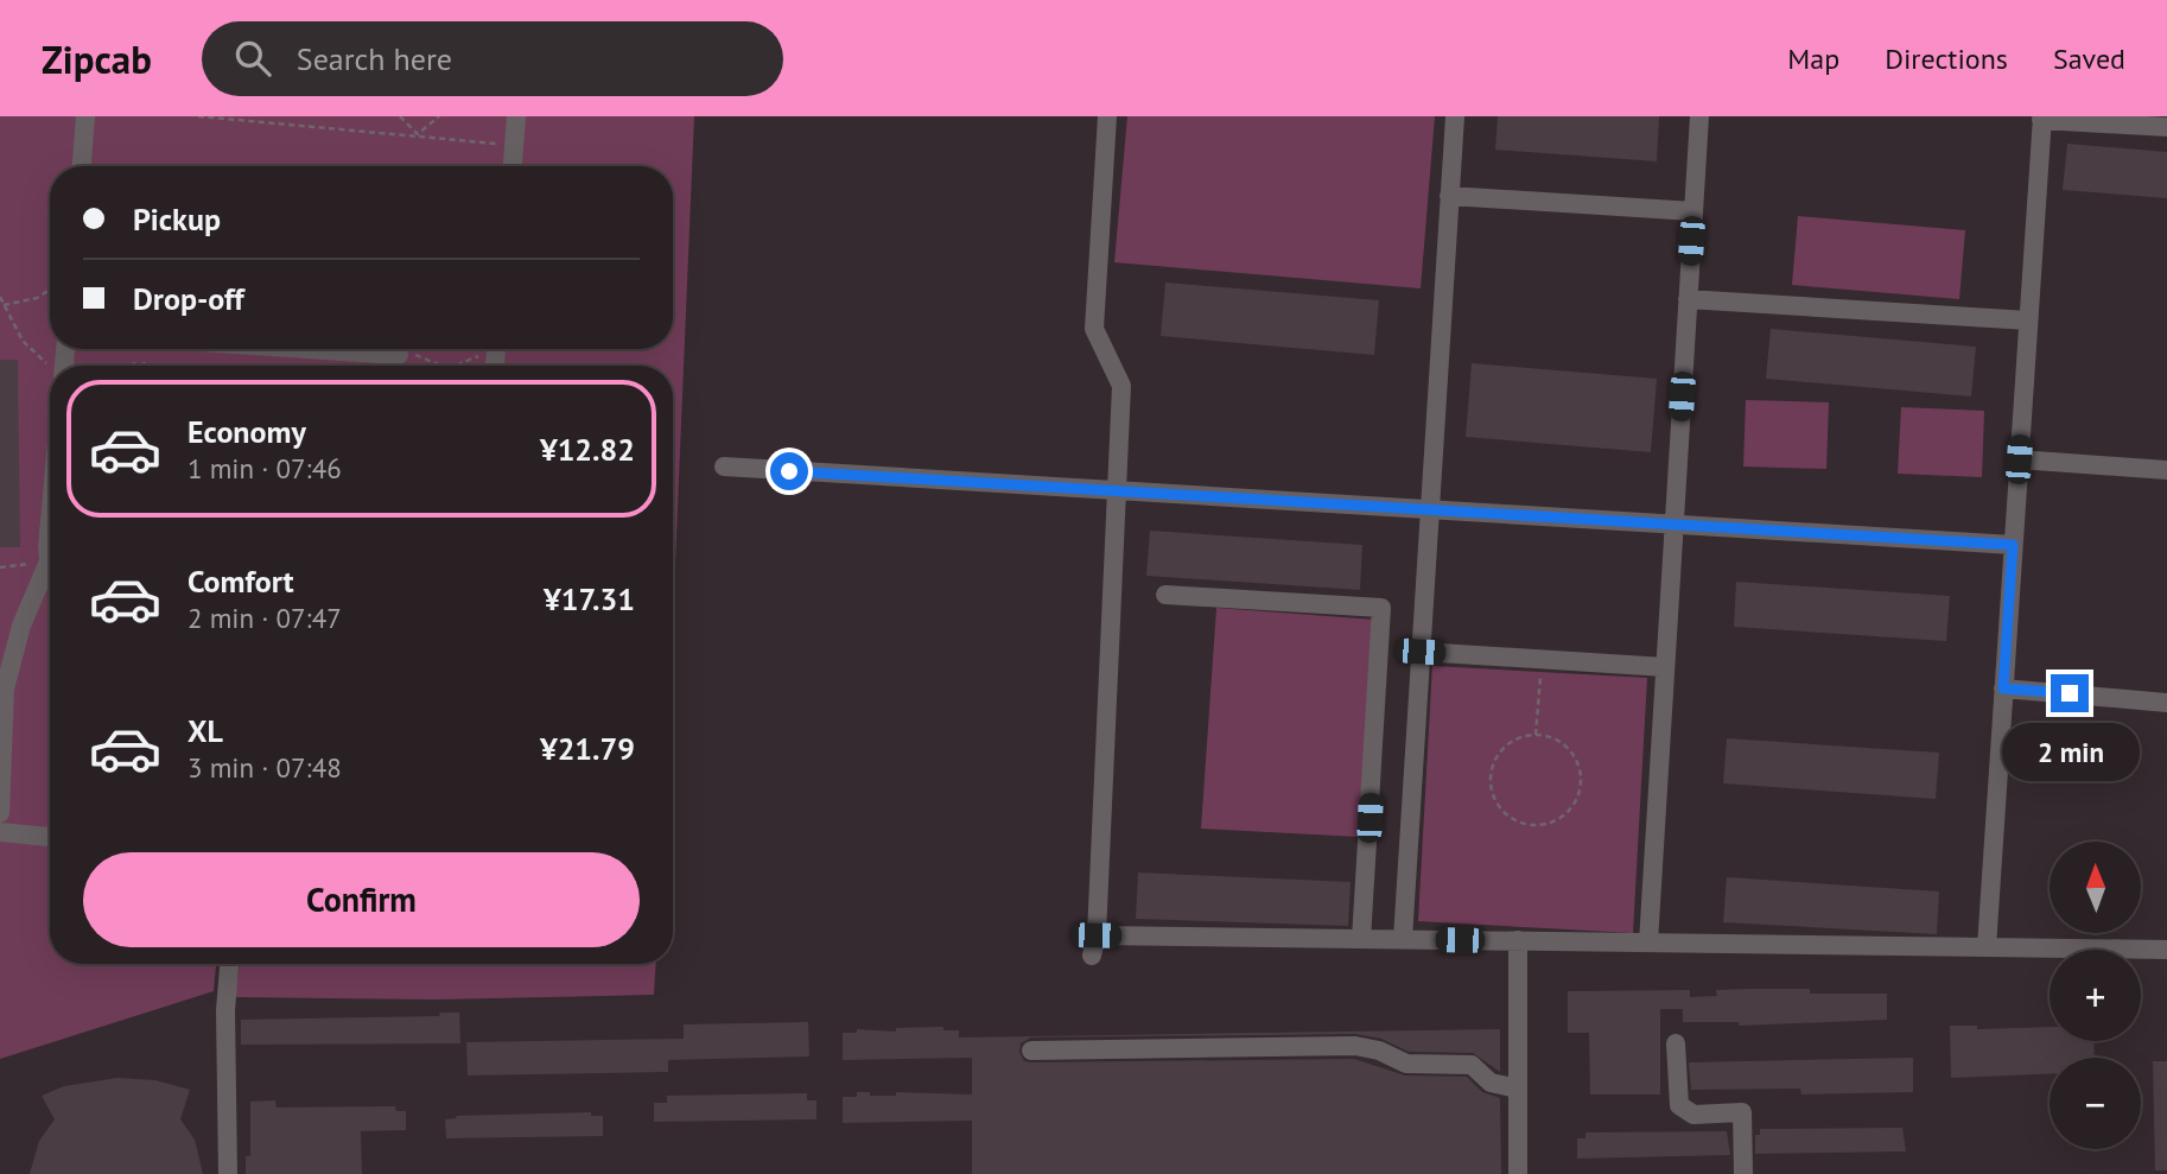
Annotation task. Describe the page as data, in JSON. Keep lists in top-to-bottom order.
{
  "north": "top",
  "page": {
    "header": "Zipcab",
    "search": "Search here",
    "nav": ["Map", "Directions", "Saved"],
    "banner": ["Pickup", "Drop-off"],
    "list": [
      {
        "name": "Economy",
        "note": "1 min · 07:46",
        "value": "¥12.82"
      },
      {
        "name": "Comfort",
        "note": "2 min · 07:47",
        "value": "¥17.31"
      },
      {
        "name": "XL",
        "note": "3 min · 07:48",
        "value": "¥21.79"
      }
    ],
    "bubble": "2 min",
    "buttons": "Confirm",
    "map_buttons": ["+", "−"]
  }
}
